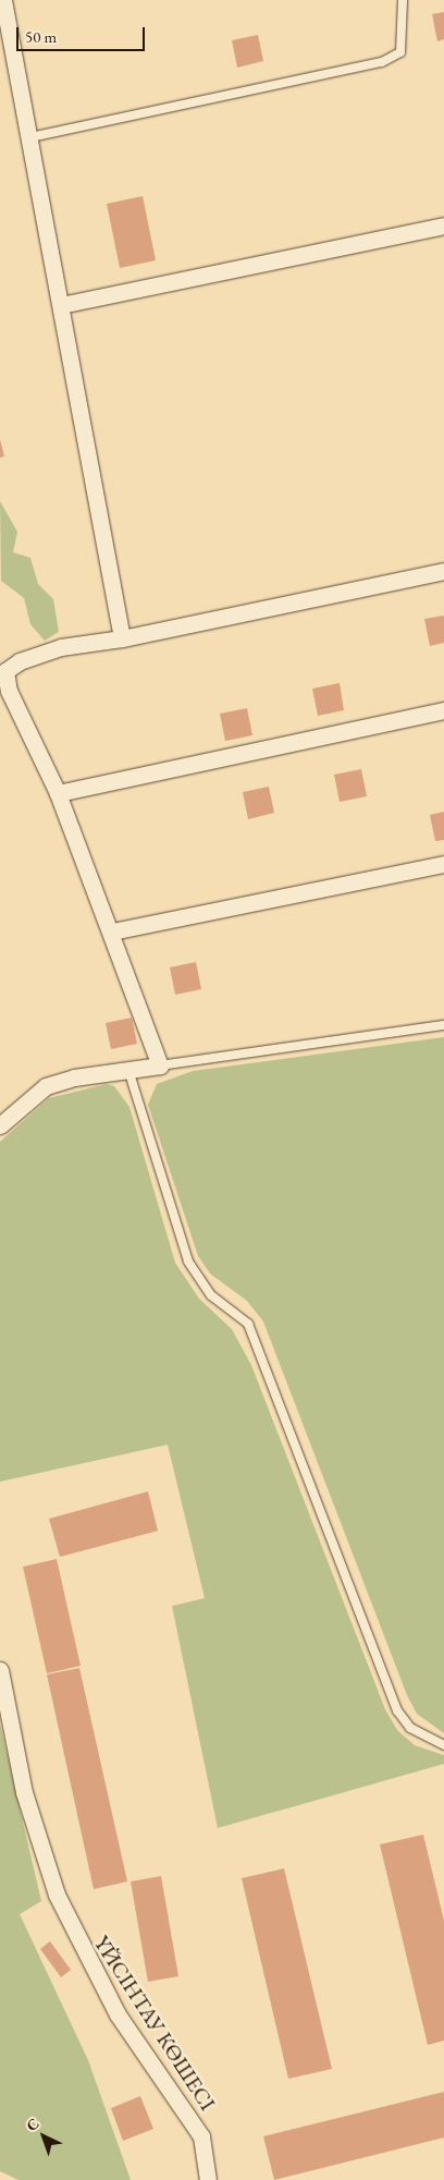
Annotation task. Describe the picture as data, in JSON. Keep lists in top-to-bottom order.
{
  "streets": {
    "street": ["ҮЙСІНТАУ КӨШЕСІ"]
  },
  "scale_bar": "50 m",
  "north": "top left"
}
